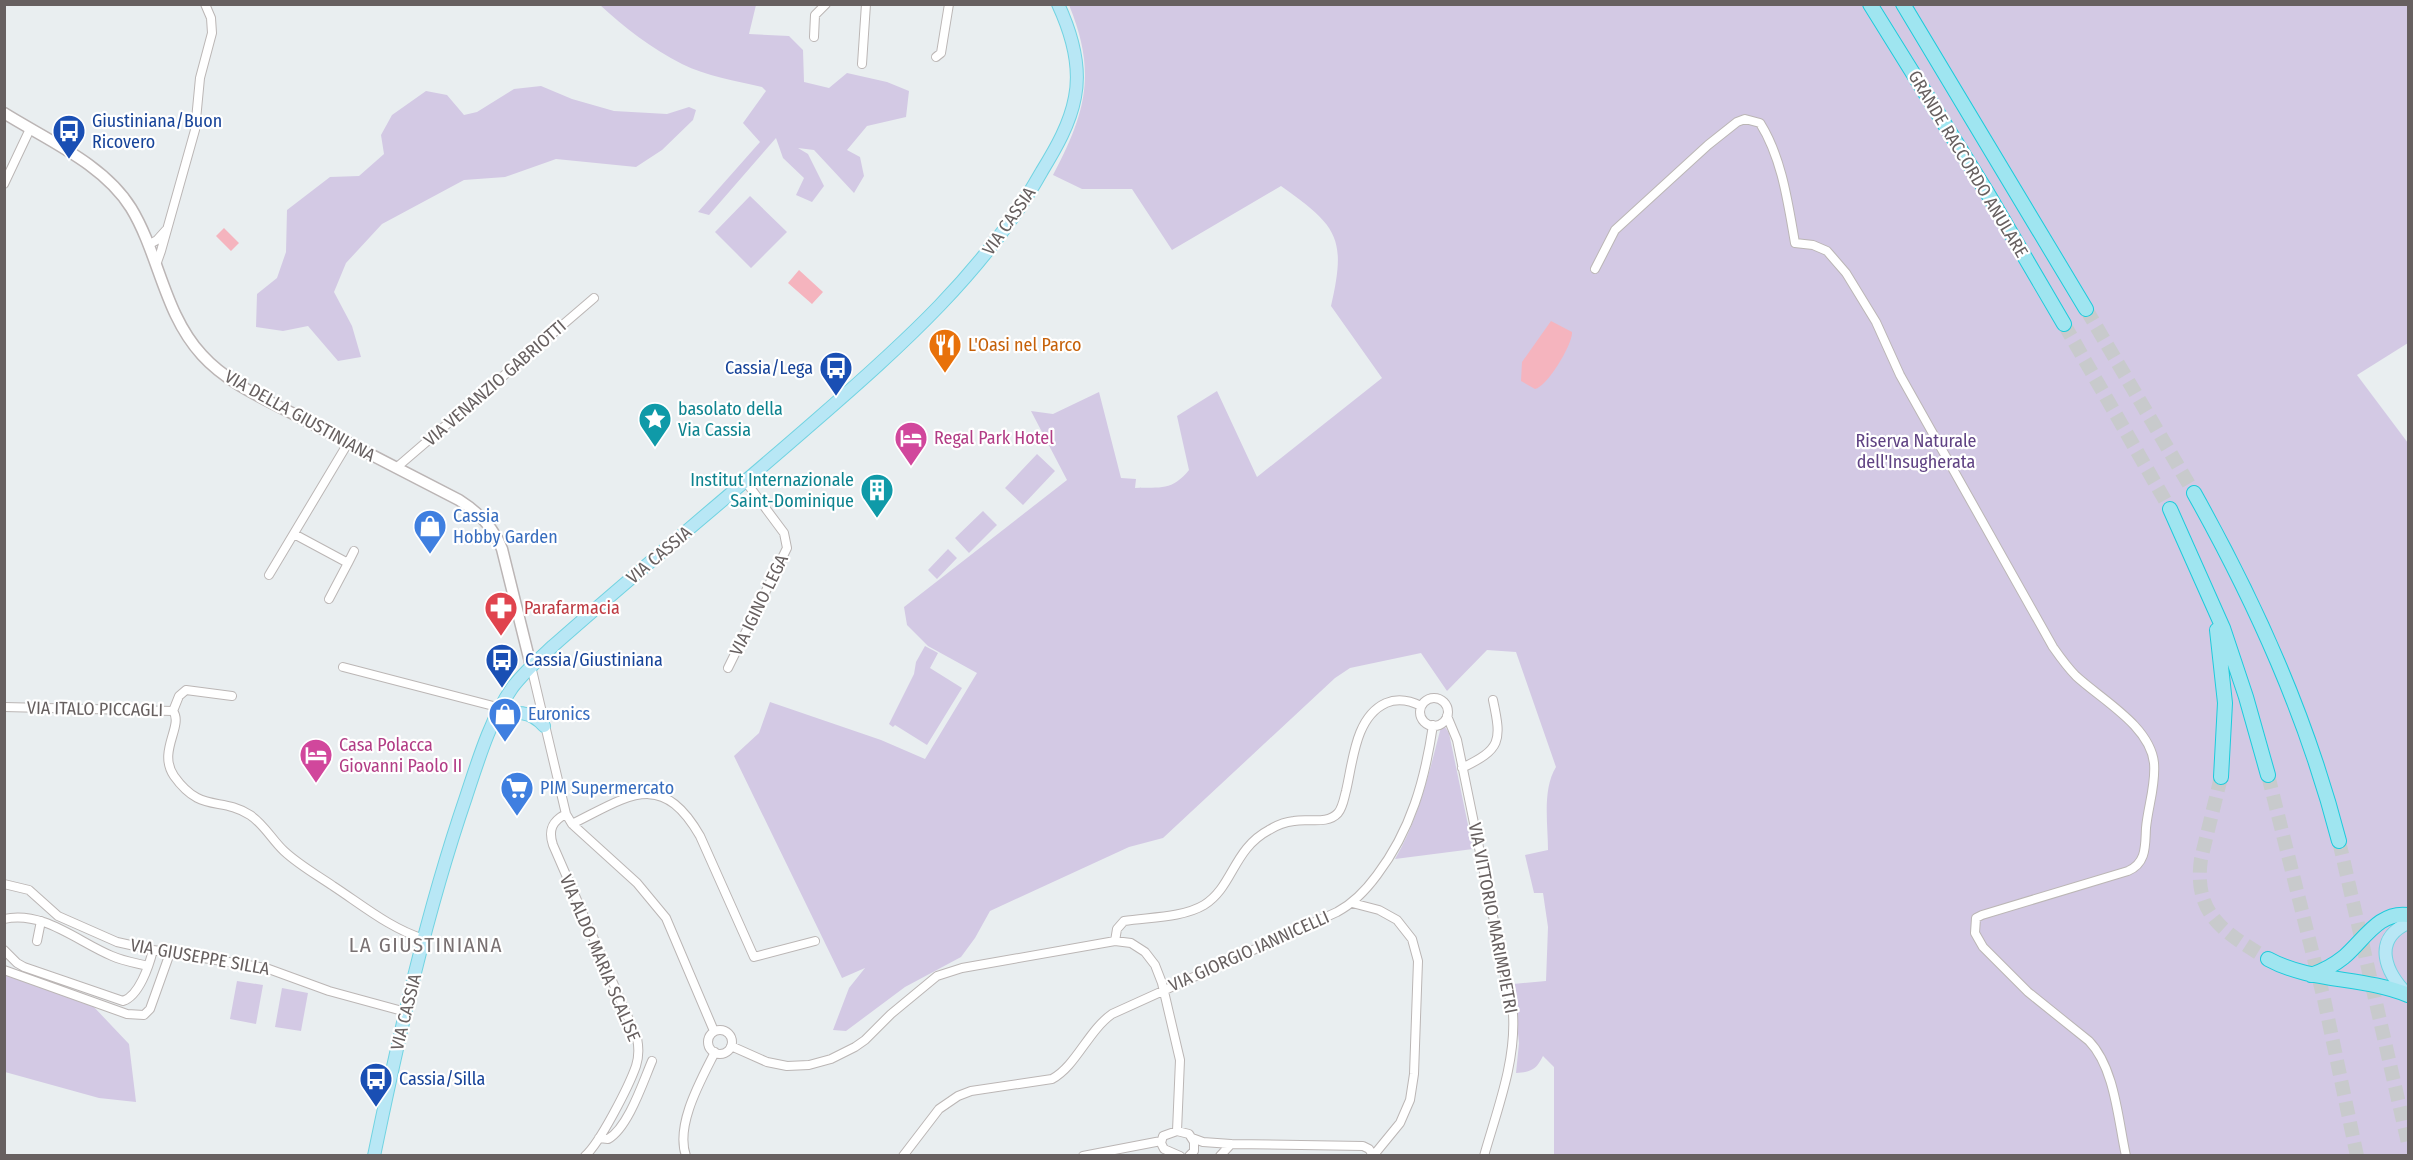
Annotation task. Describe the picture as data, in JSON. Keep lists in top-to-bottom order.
{
  "streets": {
    "highway": ["GRANDE RACCORDO ANULARE"],
    "main road": ["VIA CASSIA"],
    "street": [
      "VIA VENANZIO GABRIOTTI",
      "VIA DELLA GIUSTINIANA",
      "VIA IGINO LEGA",
      "VIA ITALO PICCAGLI",
      "VIA VITTORIO MARIMPIETRI",
      "VIA GIORGIO IANNICELLI",
      "VIA GIUSEPPE SILLA",
      "VIA ALDO MARIA SCALISE"
    ]
  },
  "crossings": [
    ["VIA CASSIA", "VIA DELLA GIUSTINIANA"],
    ["VIA CASSIA", "VIA IGINO LEGA"],
    ["VIA CASSIA", "VIA ITALO PICCAGLI"],
    ["VIA CASSIA", "VIA GIUSEPPE SILLA"],
    ["VIA VENANZIO GABRIOTTI", "VIA DELLA GIUSTINIANA"]
  ],
  "districts": ["LA GIUSTINIANA"],
  "parks": ["Riserva Naturale dell'Insugherata"],
  "places": {
    "bus stop": [
      "Giustiniana/Buon Ricovero",
      "Cassia/Lega",
      "Cassia/Giustiniana",
      "Cassia/Silla"
    ],
    "restaurant": ["L'Oasi nel Parco"],
    "place": ["basolato della Via Cassia"],
    "hotel": ["Regal Park Hotel", "Casa Polacca Giovanni Paolo II"],
    "building": ["Institut Internazionale Saint-Dominique"],
    "shop": ["Cassia Hobby Garden", "Euronics"],
    "pharmacy": ["Parafarmacia"],
    "supermarket": ["PIM Supermercato"]
  }
}
